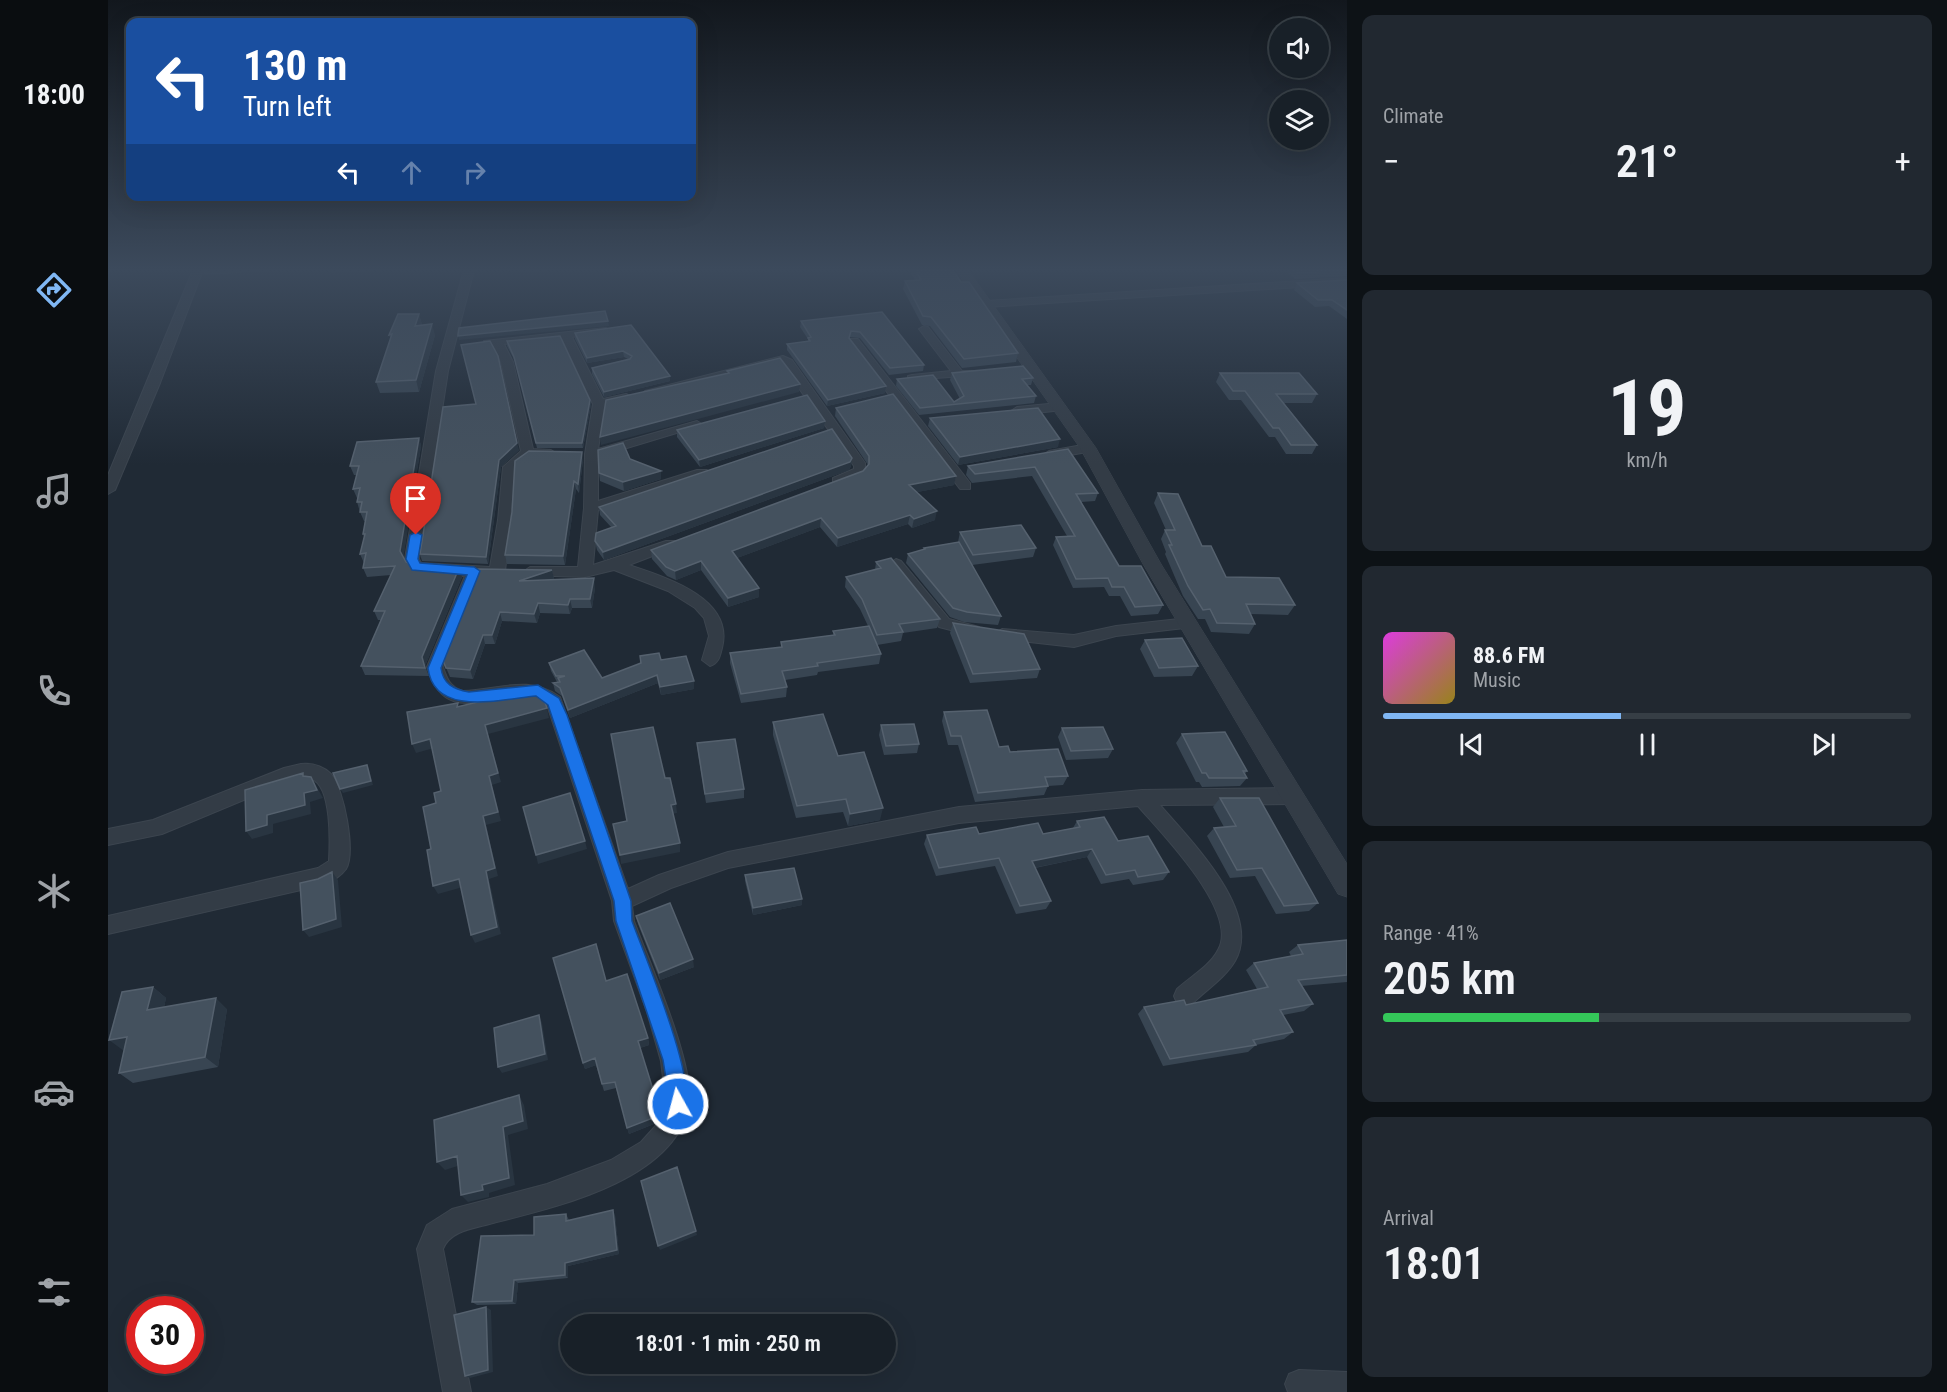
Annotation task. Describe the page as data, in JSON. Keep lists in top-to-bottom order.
{
  "page": {
    "tabs": "18:00",
    "tile": [
      "Climate",
      ["19", "km/h"],
      ["Range · 41%", "205 km"],
      ["Arrival", "18:01"]
    ],
    "turn": ["130 m", "Turn left"],
    "heat": ["−", "21°", "+"],
    "song": ["88.6 FM", "Music"],
    "limit": "30",
    "trip": "18:01 · 1 min · 250 m"
  }
}
